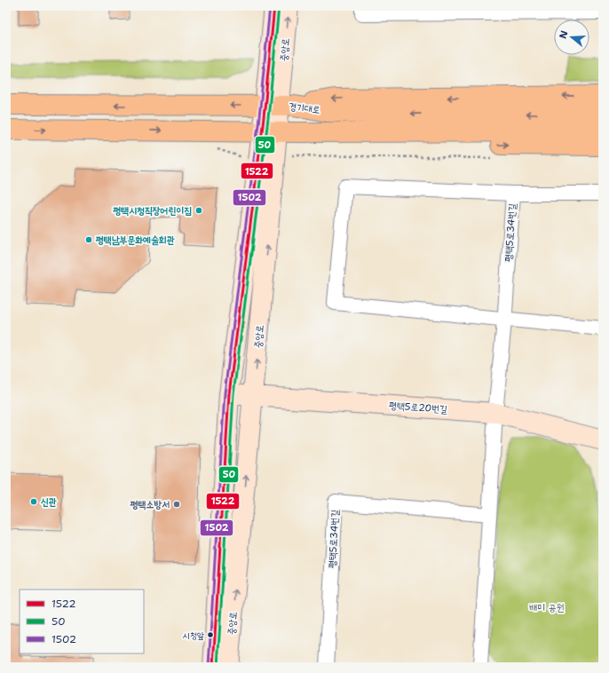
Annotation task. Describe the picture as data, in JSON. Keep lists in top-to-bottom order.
{
  "streets": {
    "main road": ["중앙로", "경기대로", "평택5로20번길"],
    "street": ["평택5로34번길"]
  },
  "crossings": [
    ["중앙로", "경기대로"],
    ["중앙로", "평택5로20번길"],
    ["평택5로34번길", "평택5로20번길"]
  ],
  "parks": ["배미 공원"],
  "places": [
    "평택시청직장어린이집",
    "평택남부문화예술회관",
    "신관",
    "평택소방서",
    "시청앞"
  ],
  "lines": ["transit line 1522", "transit line 50", "transit line 1502"],
  "legend": ["1522", "50", "1502"],
  "north": "left"
}
